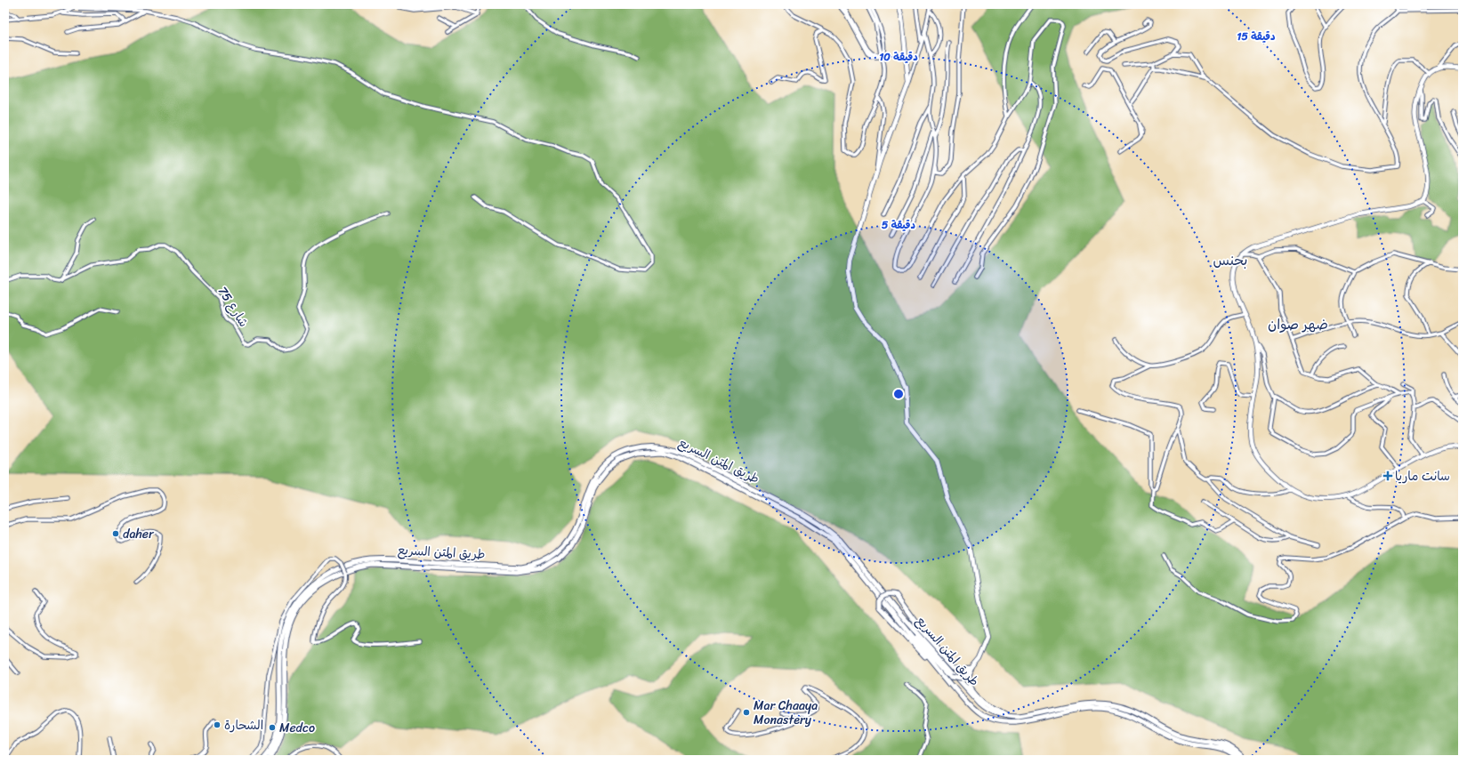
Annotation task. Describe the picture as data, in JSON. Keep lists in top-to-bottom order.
{
  "streets": {
    "highway": ["طريق المتن السريع"],
    "street": ["شارع 75"]
  },
  "districts": ["بحنس", "ضهر صوان"],
  "places": {
    "health": ["سانت ماريا"],
    "other": [
      "daher",
      "Mar Chaaya Monastery",
      "الشحارة",
      "Medco"
    ]
  },
  "rings": ["15 دقيقة", "10 دقيقة", "5 دقيقة"]
}
